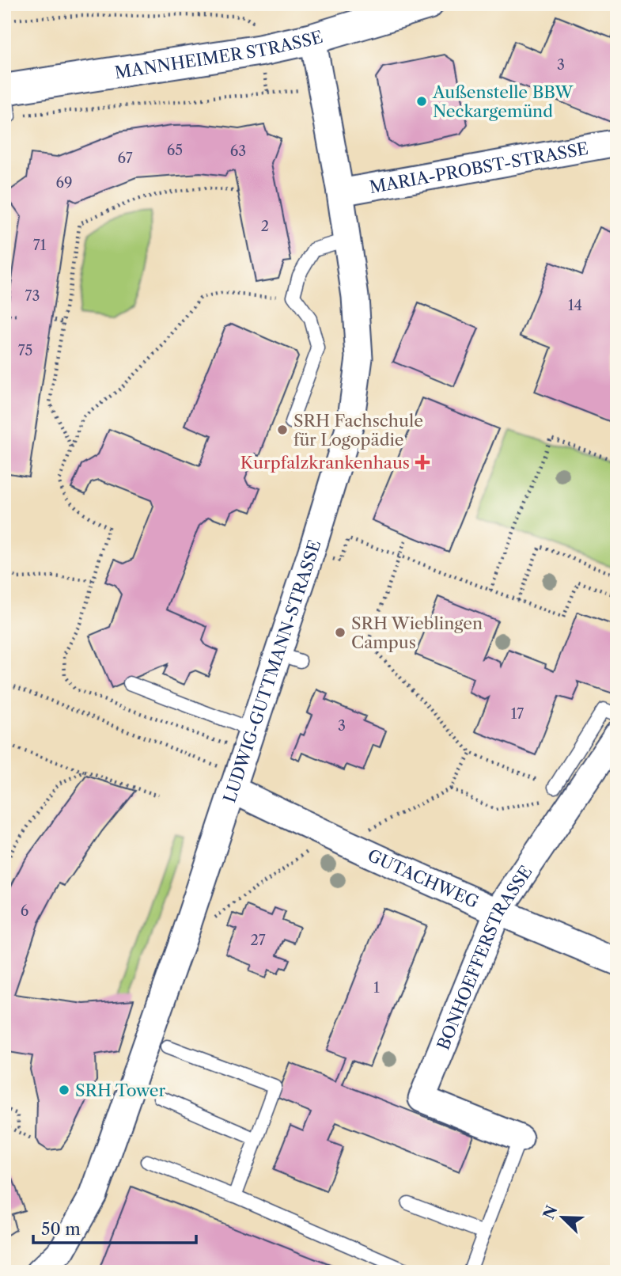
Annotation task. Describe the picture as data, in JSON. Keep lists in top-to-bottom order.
{
  "streets": {
    "street": [
      "MANNHEIMER STRASSE",
      "MARIA-PROBST-STRASSE",
      "LUDWIG-GUTTMANN-STRASSE",
      "GUTACHWEG",
      "BONHOEFFERSTRASSE"
    ]
  },
  "crossings": [
    ["MANNHEIMER STRASSE", "LUDWIG-GUTTMANN-STRASSE"],
    ["MARIA-PROBST-STRASSE", "LUDWIG-GUTTMANN-STRASSE"],
    ["LUDWIG-GUTTMANN-STRASSE", "GUTACHWEG"],
    ["GUTACHWEG", "BONHOEFFERSTRASSE"]
  ],
  "places": {
    "other": [
      "Außenstelle BBW Neckargemünd",
      "SRH Fachschule für Logopädie",
      "SRH Wieblingen Campus",
      "SRH Tower"
    ],
    "health": ["Kurpfalzkrankenhaus"]
  },
  "house_numbers": [
    "3",
    "65",
    "63",
    "67",
    "69",
    "2",
    "71",
    "73",
    "14",
    "75",
    "17",
    "3",
    "6",
    "27",
    "1"
  ],
  "scale_bar": "50 m",
  "north": "top left"
}
